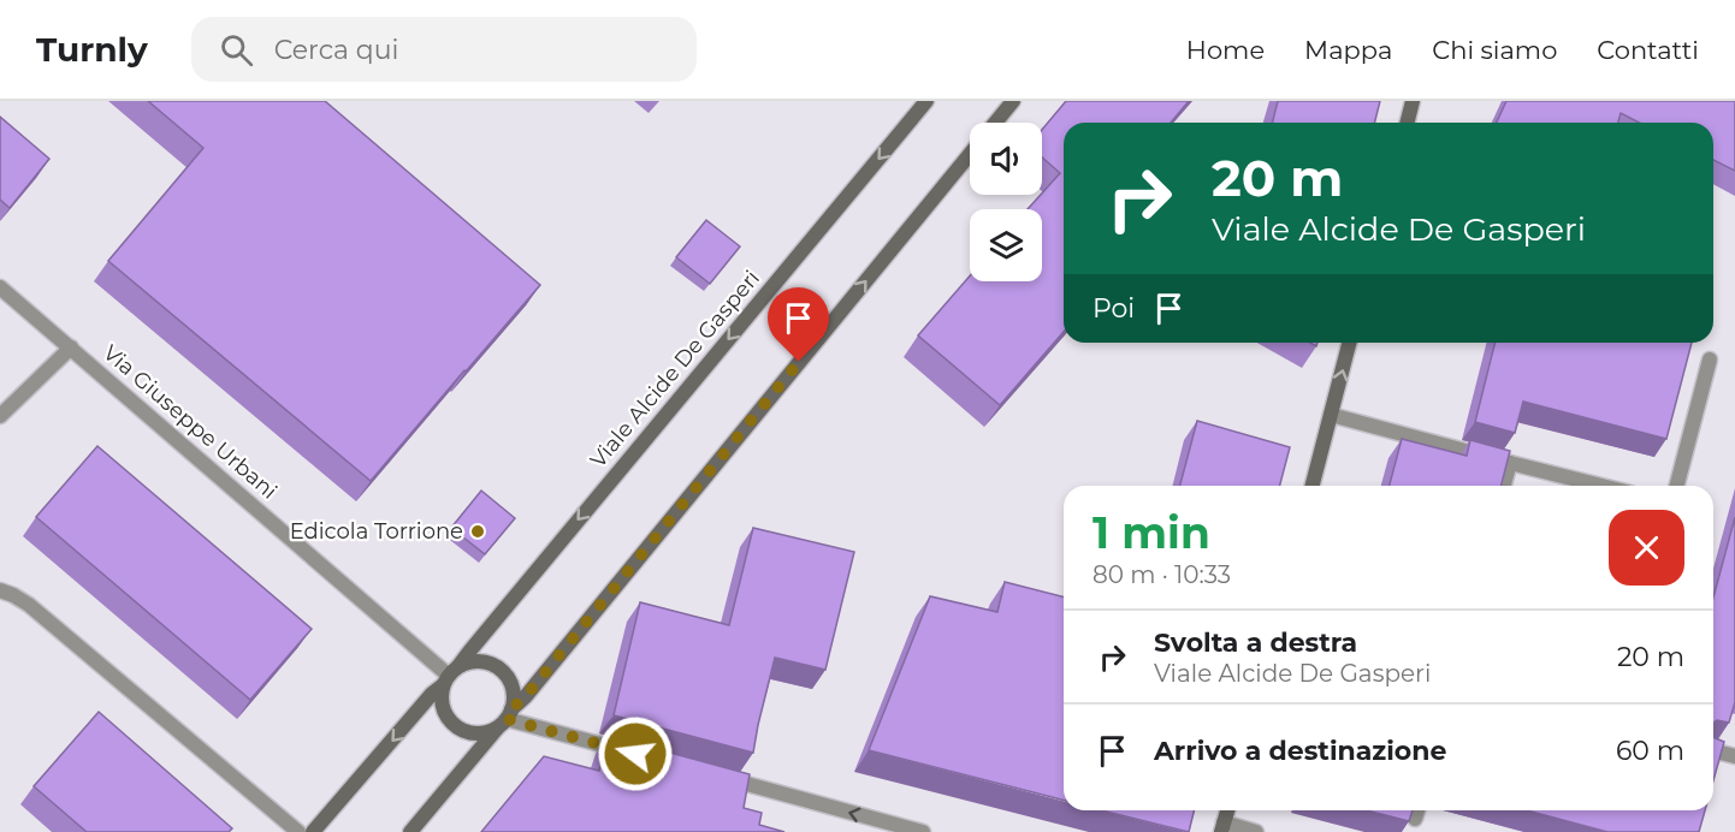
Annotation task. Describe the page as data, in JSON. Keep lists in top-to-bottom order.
{
  "streets": {
    "main road": ["Viale Alcide De Gasperi"],
    "street": ["Via Giuseppe Urbani"]
  },
  "crossings": [
    ["Viale Alcide De Gasperi", "Via Giuseppe Urbani"]
  ],
  "places": ["Edicola Torrione"],
  "page": {
    "header": "Turnly",
    "search": "Cerca qui",
    "nav": [
      "Home",
      "Mappa",
      "Chi siamo",
      "Contatti"
    ],
    "turn": ["20 m", "Viale Alcide De Gasperi"],
    "then": "Poi",
    "heading": ["1 min", "80 m · 10:33"],
    "list": [
      {
        "name": "Svolta a destra",
        "note": "Viale Alcide De Gasperi",
        "value": "20 m"
      },
      {
        "name": "Arrivo a destinazione",
        "value": "60 m"
      }
    ]
  }
}
